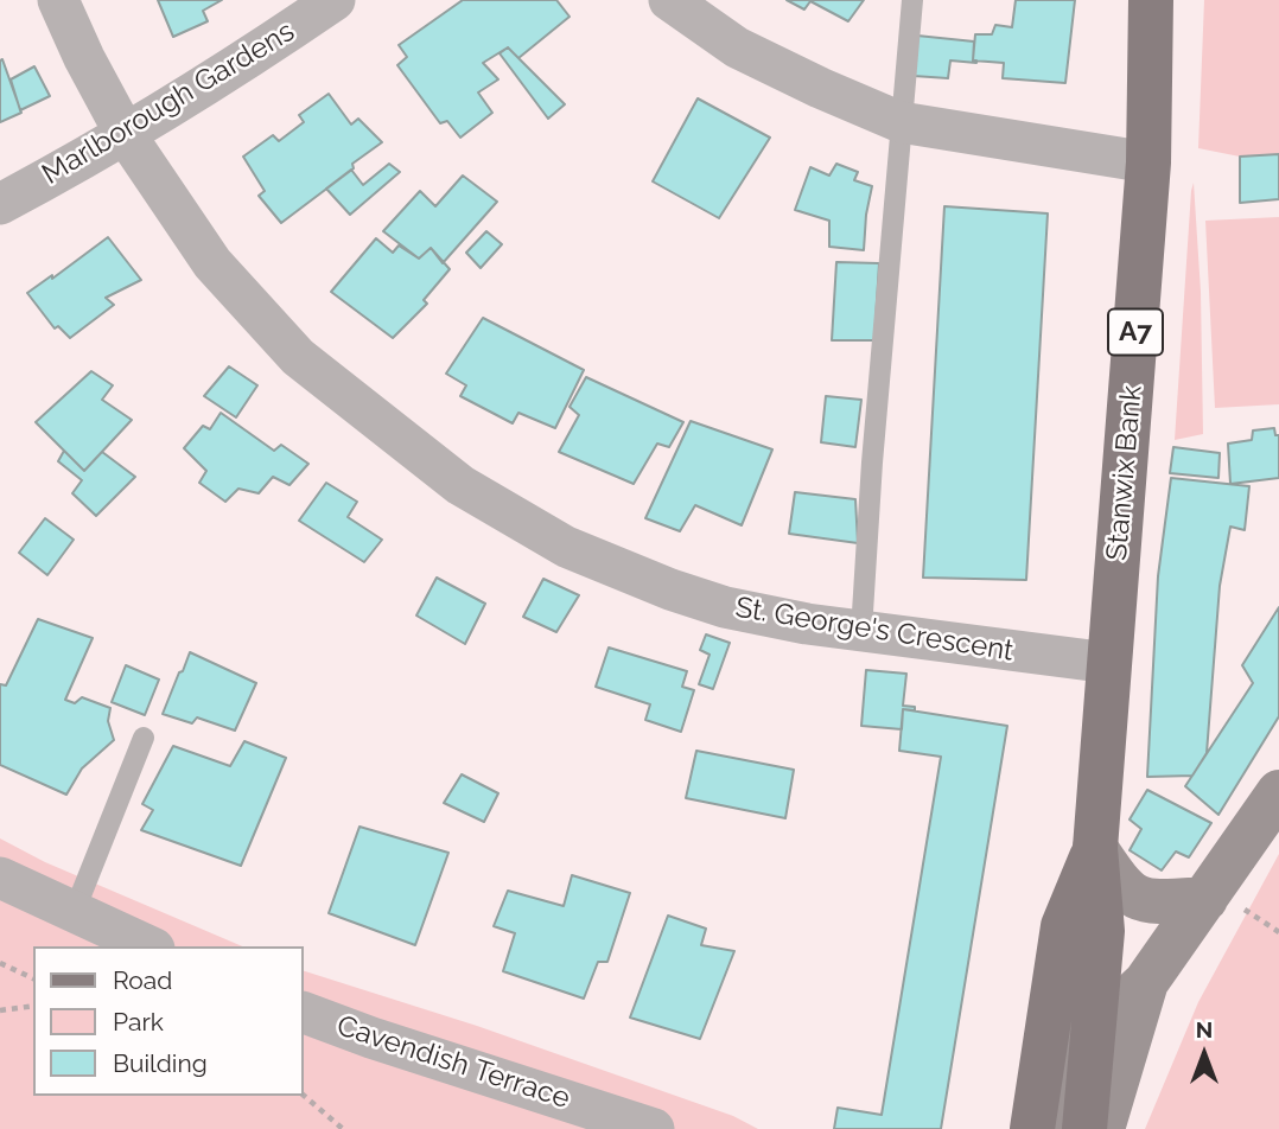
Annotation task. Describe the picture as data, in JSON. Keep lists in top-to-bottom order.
{
  "streets": {
    "main road": ["A7", "Stanwix Bank"],
    "street": ["Marlborough Gardens", "St. George's Crescent", "Cavendish Terrace"]
  },
  "crossings": [
    ["Marlborough Gardens", "St. George's Crescent"],
    ["Stanwix Bank", "St. George's Crescent"]
  ],
  "legend": ["Road", "Park", "Building"],
  "north": "top"
}
